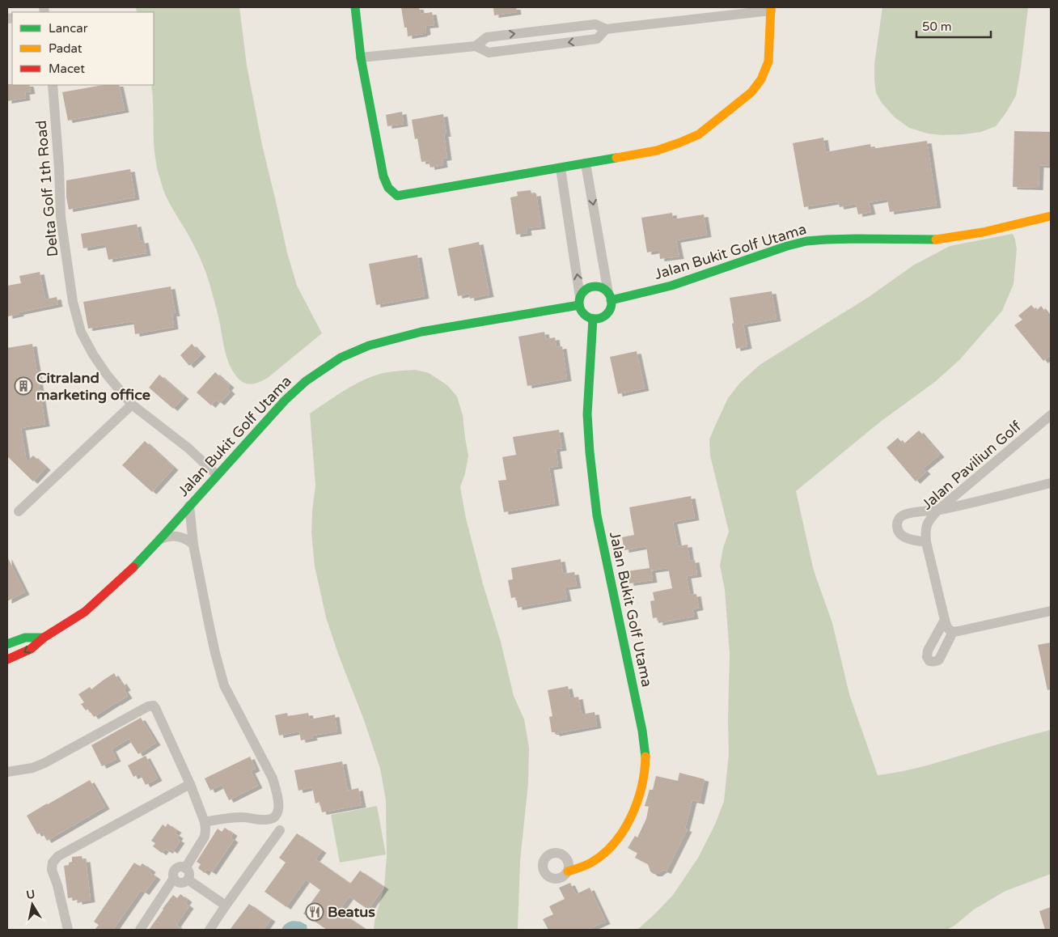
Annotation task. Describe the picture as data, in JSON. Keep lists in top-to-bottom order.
{
  "streets": {
    "street": ["Delta Golf 1th Road", "Jalan Bukit Golf Utama", "Jalan Paviliun Golf"]
  },
  "crossings": [
    ["Delta Golf 1th Road", "Jalan Bukit Golf Utama"]
  ],
  "places": {
    "building": ["Citraland marketing office"],
    "restaurant": ["Beatus"]
  },
  "legend": ["Lancar", "Padat", "Macet"],
  "scale_bar": "50 m",
  "north": "top"
}
